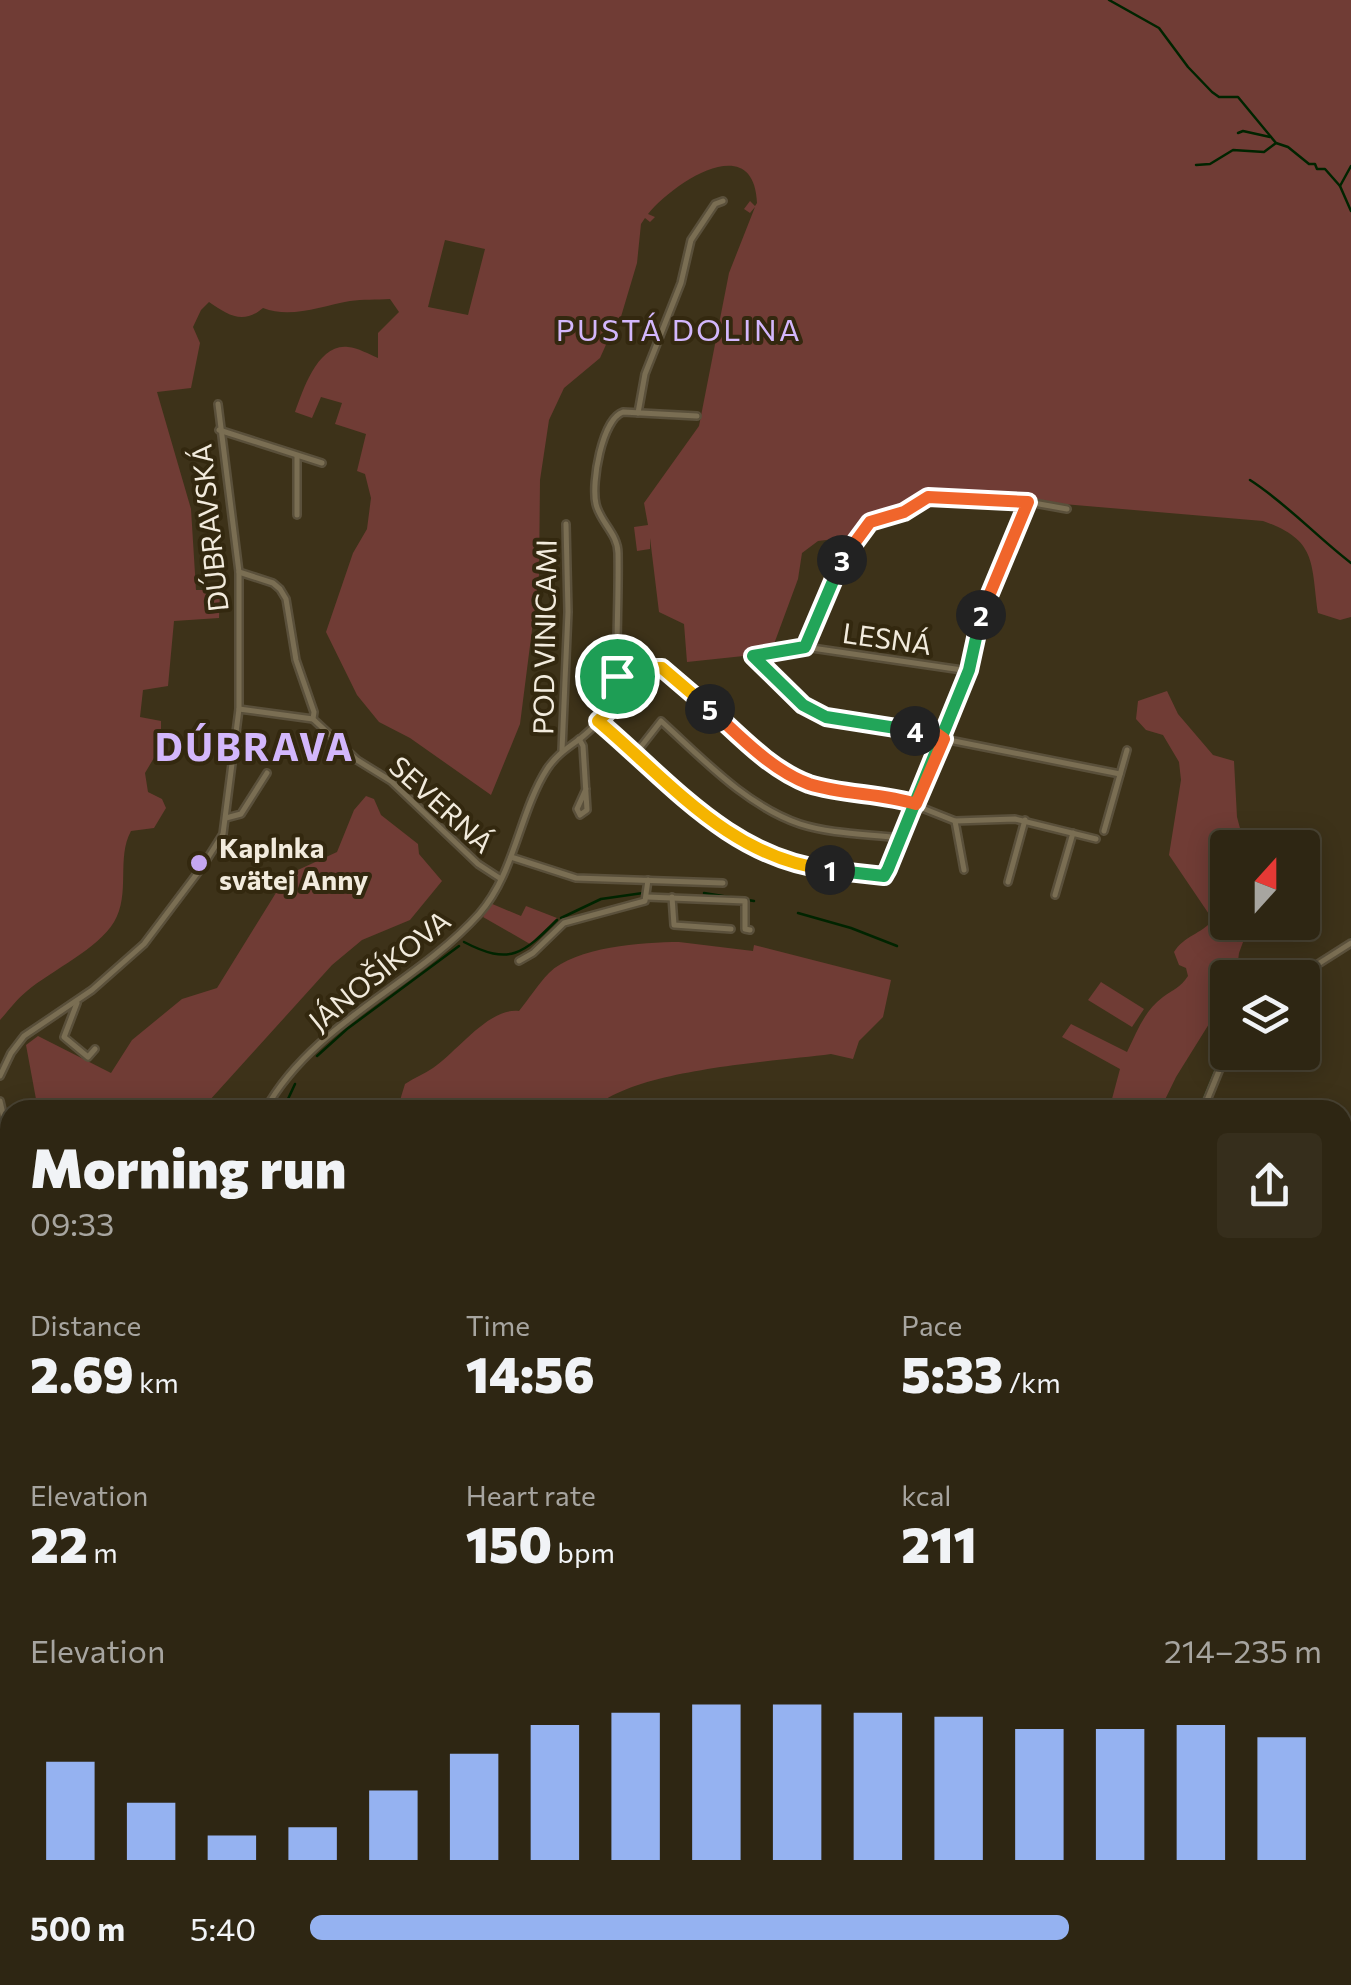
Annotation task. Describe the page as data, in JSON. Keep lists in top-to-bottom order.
{
  "streets": {
    "street": [
      "DÚBRAVSKÁ",
      "POD VINICAMI",
      "LESNÁ",
      "SEVERNÁ",
      "JÁNOŠÍKOVA"
    ]
  },
  "crossings": [
    ["POD VINICAMI", "JÁNOŠÍKOVA"],
    ["SEVERNÁ", "JÁNOŠÍKOVA"]
  ],
  "districts": ["PUSTÁ DOLINA", "DÚBRAVA"],
  "places": ["Kaplnka svätej Anny"],
  "north": "top",
  "page": {
    "pins": [
      "3",
      "2",
      "5",
      "4",
      "1"
    ],
    "heading": ["Morning run", "09:33"],
    "stats": [
      ["Distance", "2.69 km"],
      ["Time", "14:56"],
      ["Pace", "5:33 /km"],
      ["Elevation", "22 m"],
      ["Heart rate", "150 bpm"],
      ["kcal", "211"]
    ],
    "chart": ["Elevation", "214–235 m"],
    "list": [
      {
        "name": "500 m",
        "note": "5:40"
      }
    ]
  }
}
